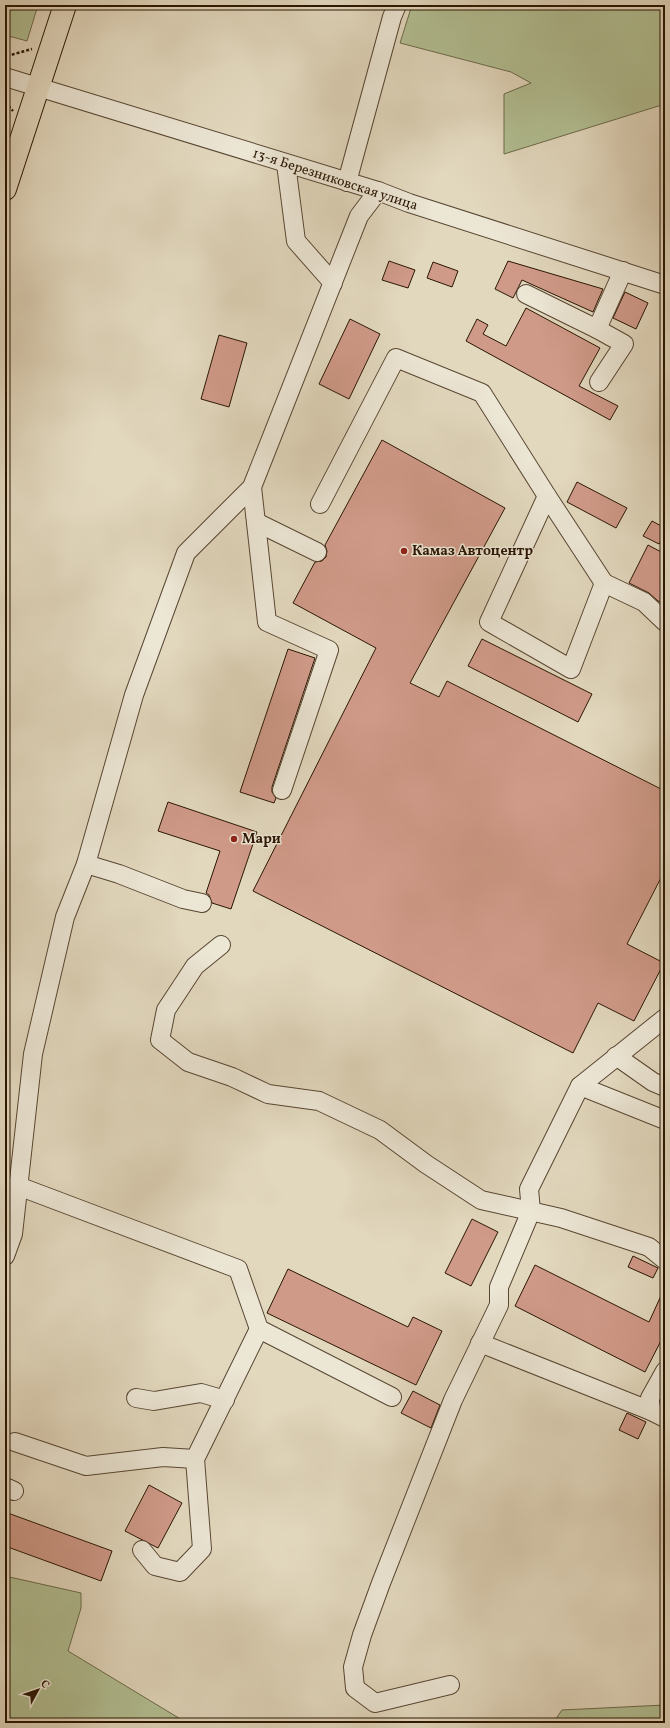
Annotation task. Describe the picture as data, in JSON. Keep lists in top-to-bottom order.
{
  "streets": {
    "street": ["13-я Березниковская улица"]
  },
  "places": ["Камаз Автоцентр", "Мари"],
  "north": "top right"
}
